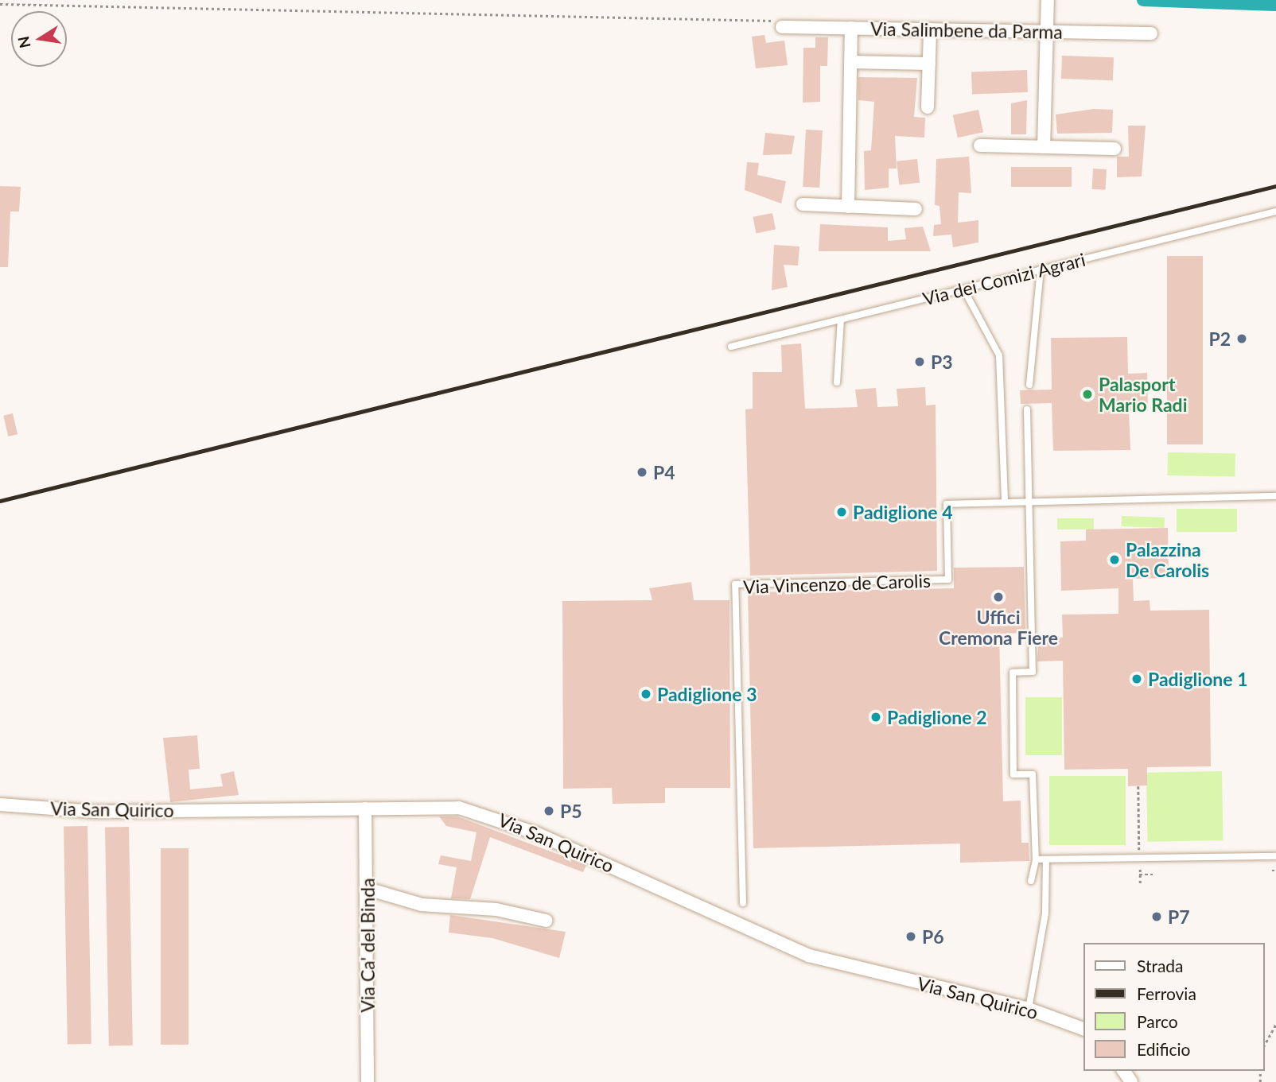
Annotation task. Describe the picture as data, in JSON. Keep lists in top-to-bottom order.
{
  "streets": {
    "street": ["Via Salimbene da Parma", "Via San Quirico", "Via Ca' del Binda"],
    "lane": ["Via dei Comizi Agrari", "Via Vincenzo de Carolis"]
  },
  "crossings": [
    ["Via San Quirico", "Via Ca' del Binda"]
  ],
  "places": [
    "P2",
    "P3",
    "Palasport Mario Radi",
    "P4",
    "Padiglione 4",
    "Palazzina De Carolis",
    "Uffici Cremona Fiere",
    "Padiglione 1",
    "Padiglione 3",
    "Padiglione 2",
    "P5",
    "P7",
    "P6"
  ],
  "legend": [
    "Strada",
    "Ferrovia",
    "Parco",
    "Edificio"
  ],
  "north": "left"
}
